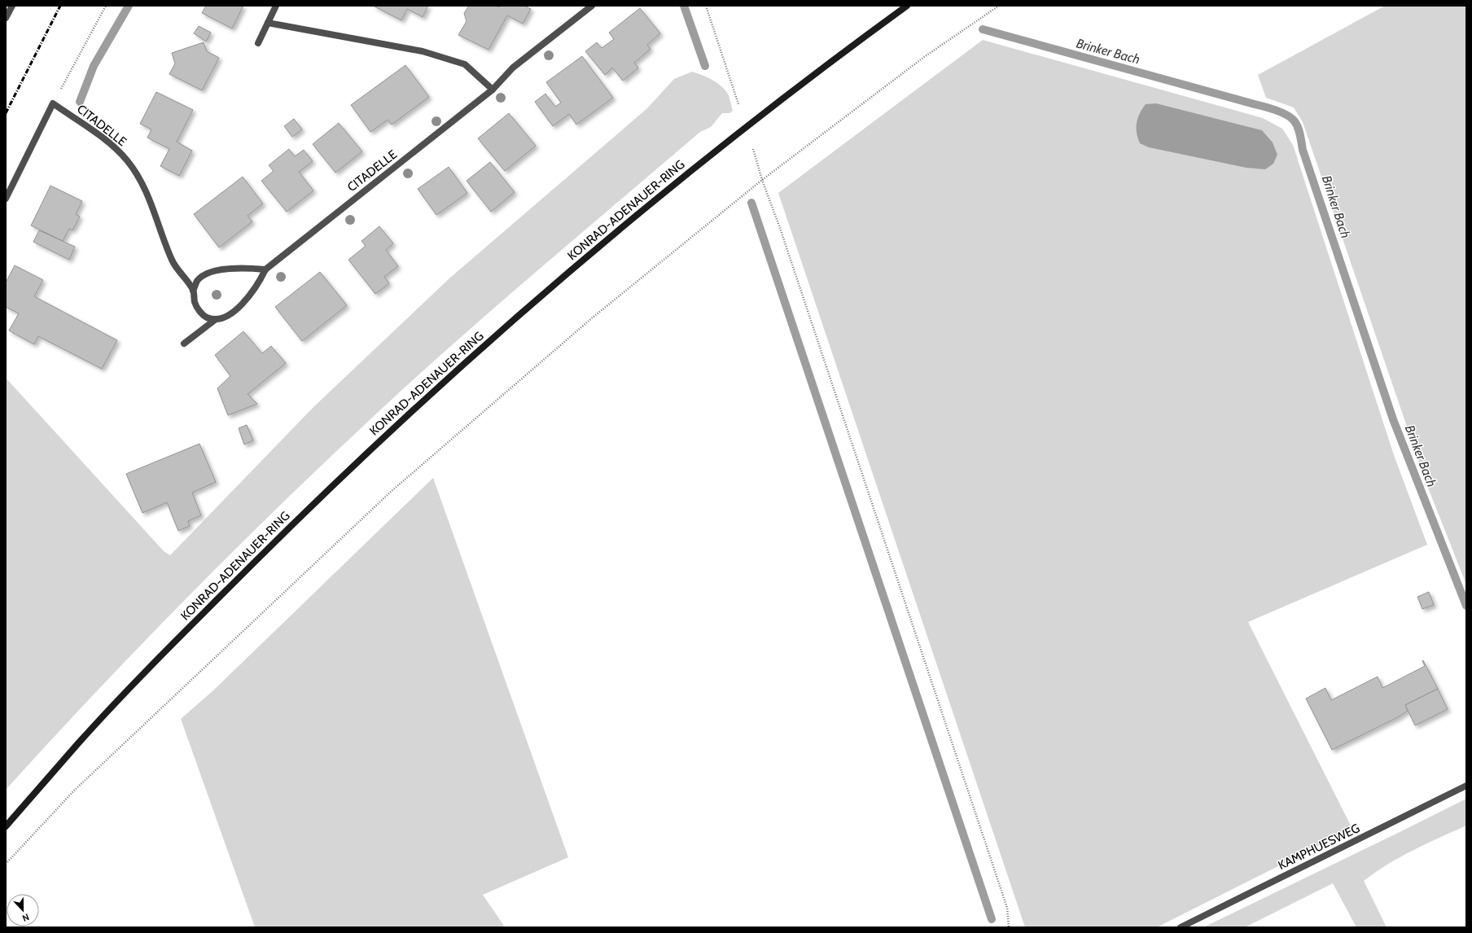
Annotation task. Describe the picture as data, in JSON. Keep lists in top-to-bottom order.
{
  "streets": {
    "main road": ["KONRAD-ADENAUER-RING"],
    "street": ["CITADELLE", "KAMPHUESWEG"]
  },
  "water": ["Brinker Bach"],
  "north": "bottom"
}
